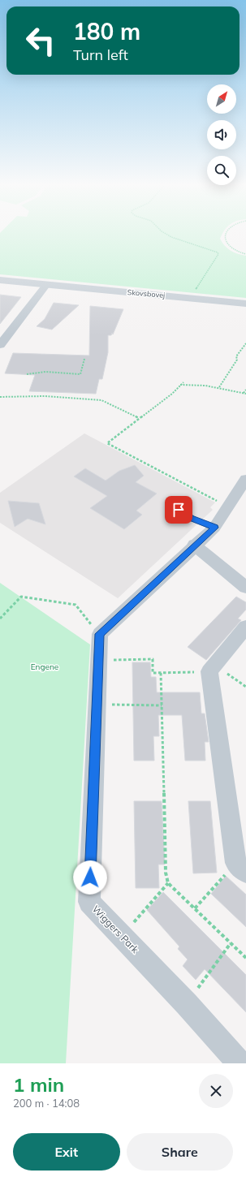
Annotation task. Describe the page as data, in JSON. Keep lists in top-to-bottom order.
{
  "streets": {
    "street": ["Skovsbovej", "Wiggers Park"]
  },
  "parks": ["Engene"],
  "north": "top right",
  "page": {
    "turn": ["180 m", "Turn left"],
    "heading": ["1 min", "200 m · 14:08"],
    "buttons": ["Exit", "Share"]
  }
}
